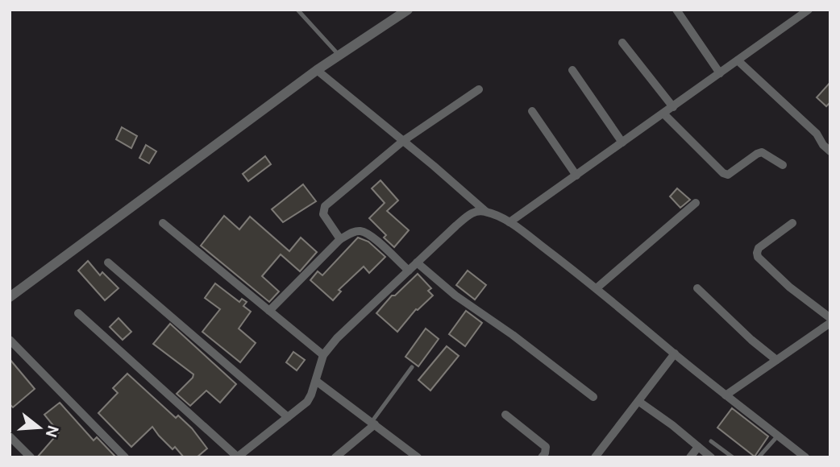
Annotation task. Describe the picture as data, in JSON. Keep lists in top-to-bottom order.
{
  "north": "right"
}
